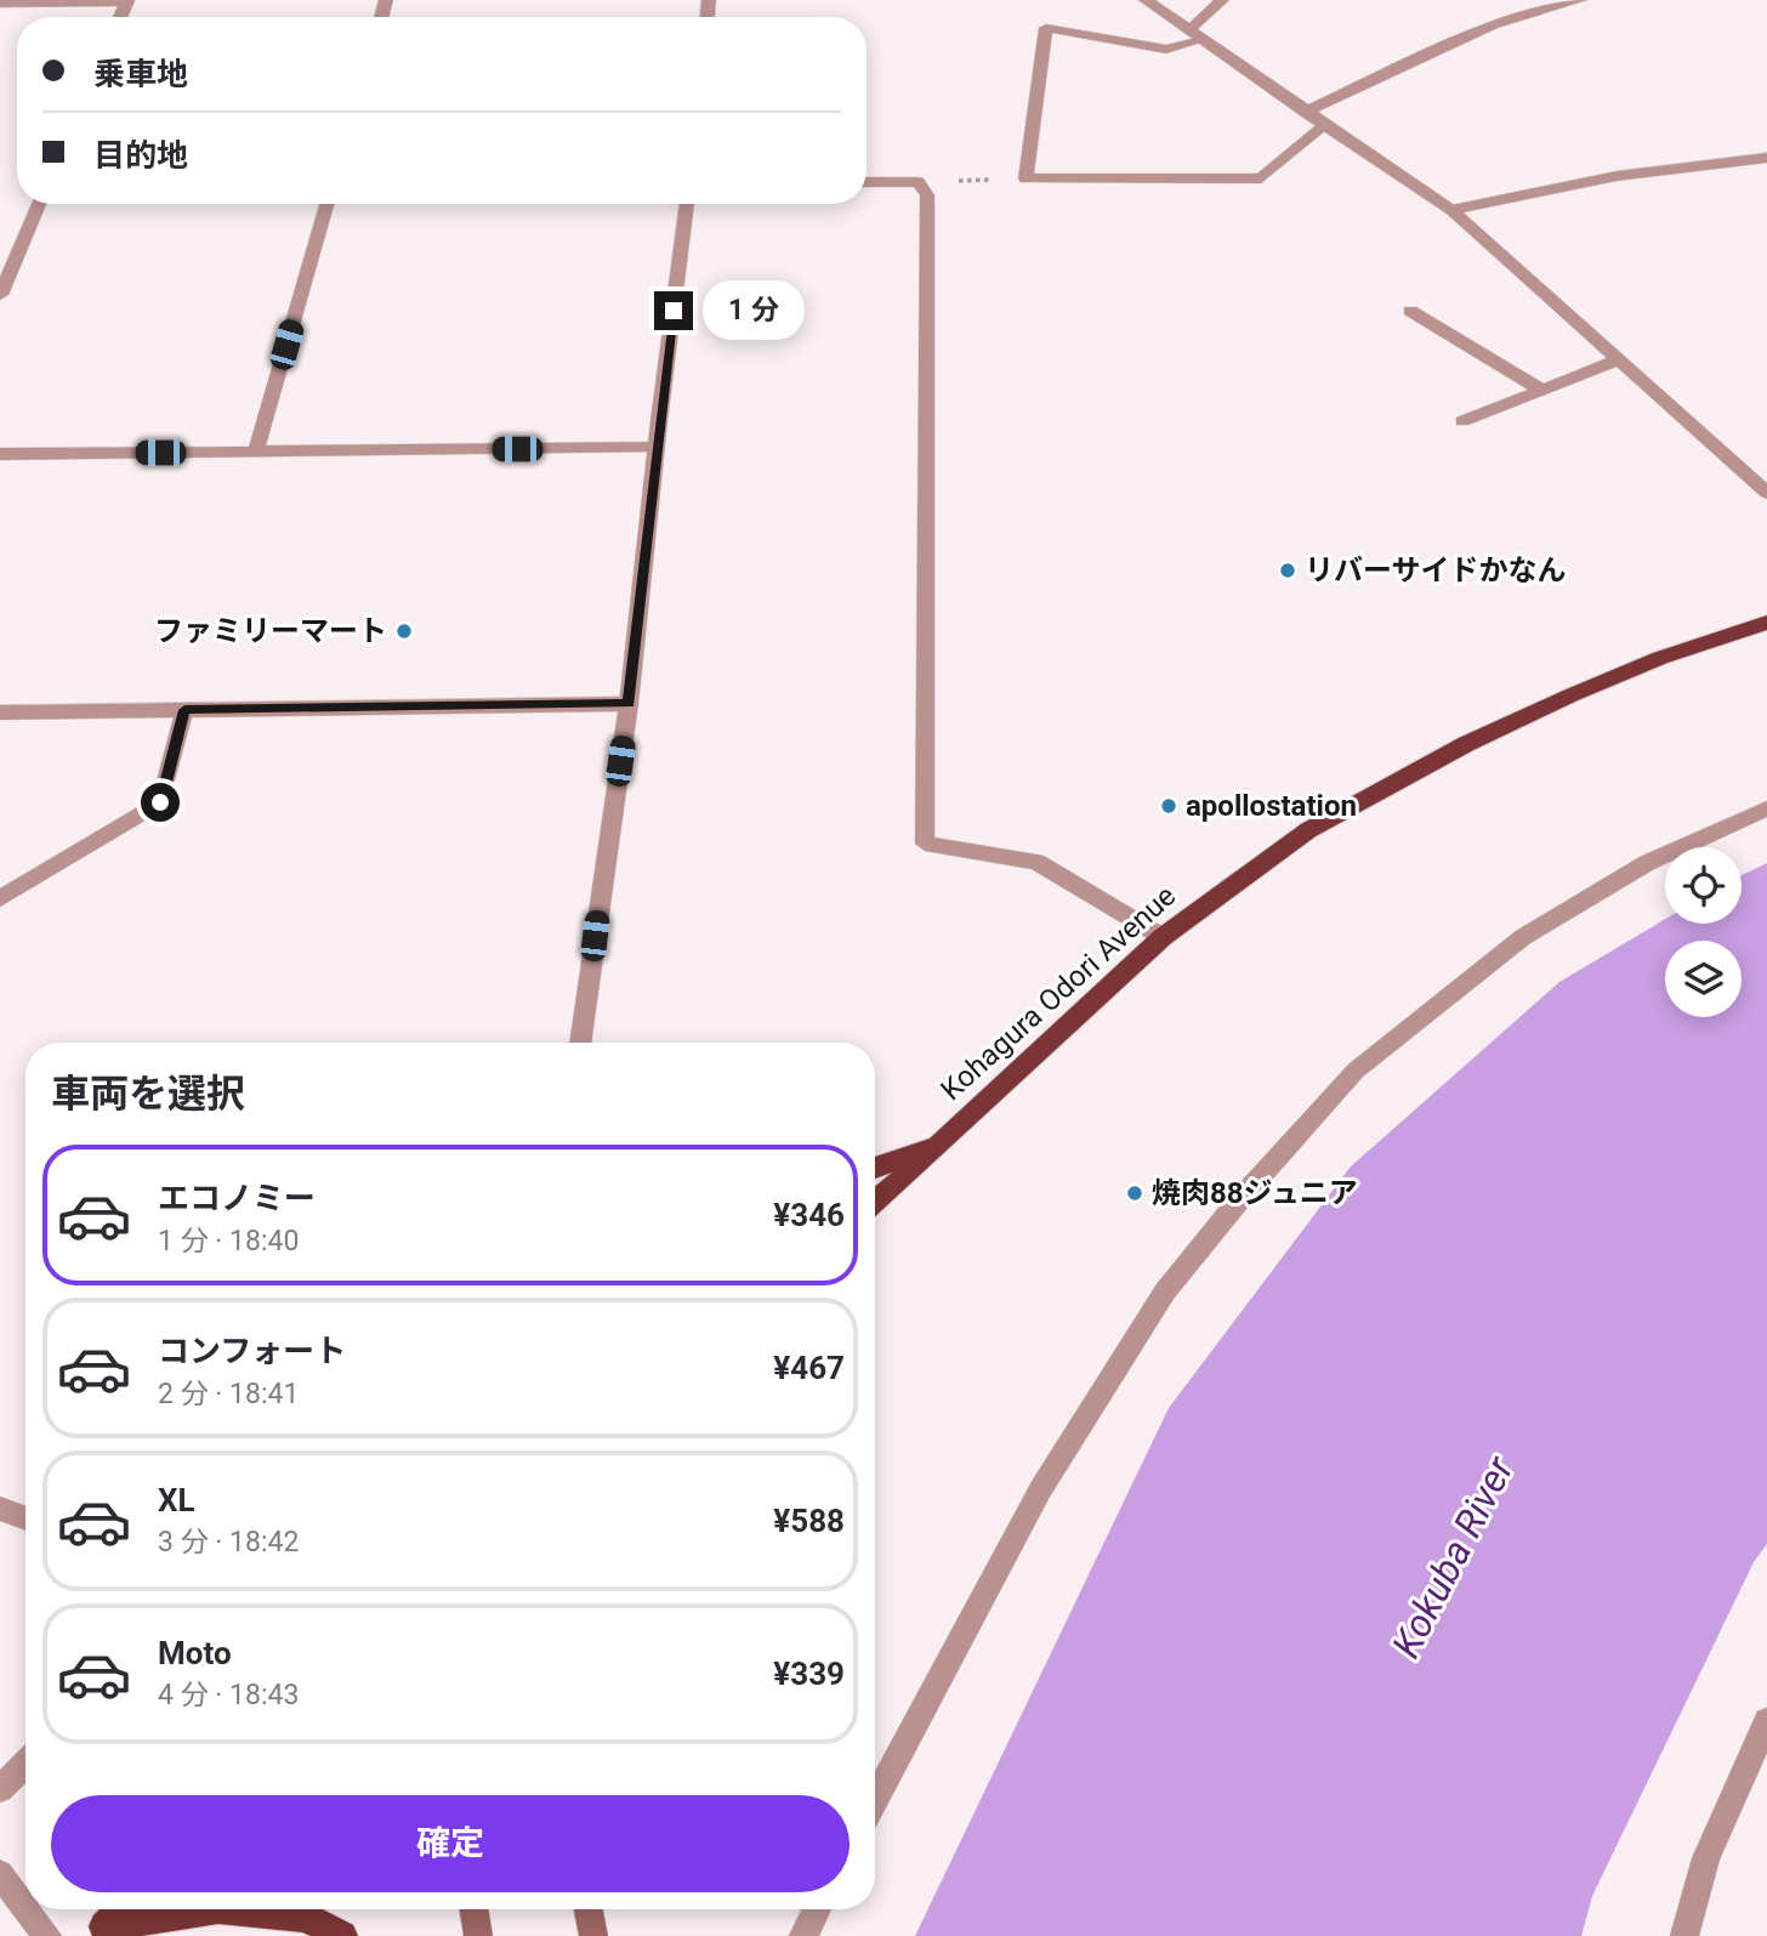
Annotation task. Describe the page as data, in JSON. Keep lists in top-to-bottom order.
{
  "streets": {
    "highway": ["Kohagura Odori Avenue"]
  },
  "water": ["Kokuba River"],
  "places": [
    "リバーサイドかなん",
    "ファミリーマート",
    "apollostation",
    "焼肉88ジュニア"
  ],
  "page": {
    "banner": ["乗車地", "目的地"],
    "bubble": "1 分",
    "heading": "車両を選択",
    "list": [
      {
        "name": "エコノミー",
        "note": "1 分 · 18:40",
        "value": "¥346"
      },
      {
        "name": "コンフォート",
        "note": "2 分 · 18:41",
        "value": "¥467"
      },
      {
        "name": "XL",
        "note": "3 分 · 18:42",
        "value": "¥588"
      },
      {
        "name": "Moto",
        "note": "4 分 · 18:43",
        "value": "¥339"
      }
    ],
    "buttons": "確定"
  }
}
